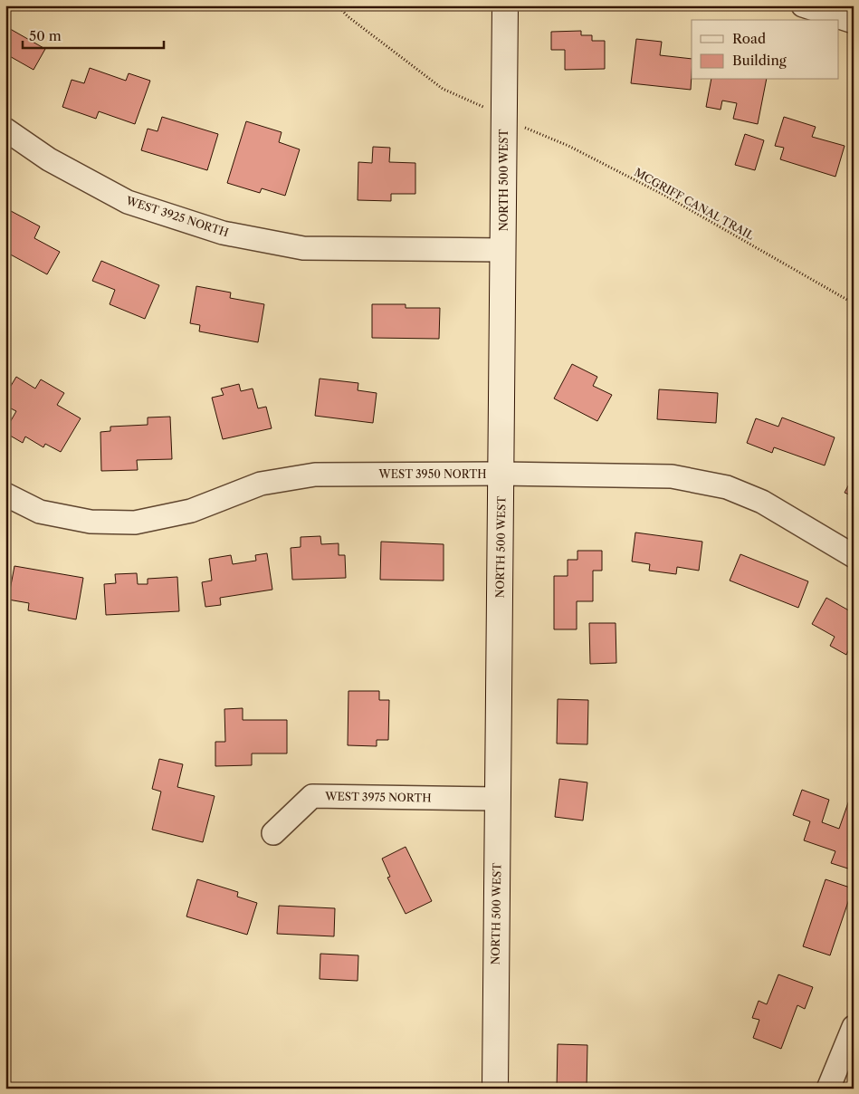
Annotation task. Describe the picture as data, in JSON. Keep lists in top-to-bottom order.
{
  "streets": {
    "street": [
      "NORTH 500 WEST",
      "WEST 3925 NORTH",
      "WEST 3950 NORTH",
      "WEST 3975 NORTH"
    ],
    "path": ["MCGRIFF CANAL TRAIL"]
  },
  "crossings": [
    ["NORTH 500 WEST", "WEST 3925 NORTH"],
    ["NORTH 500 WEST", "WEST 3950 NORTH"],
    ["NORTH 500 WEST", "WEST 3975 NORTH"]
  ],
  "legend": ["Road", "Building"],
  "scale_bar": "50 m"
}
